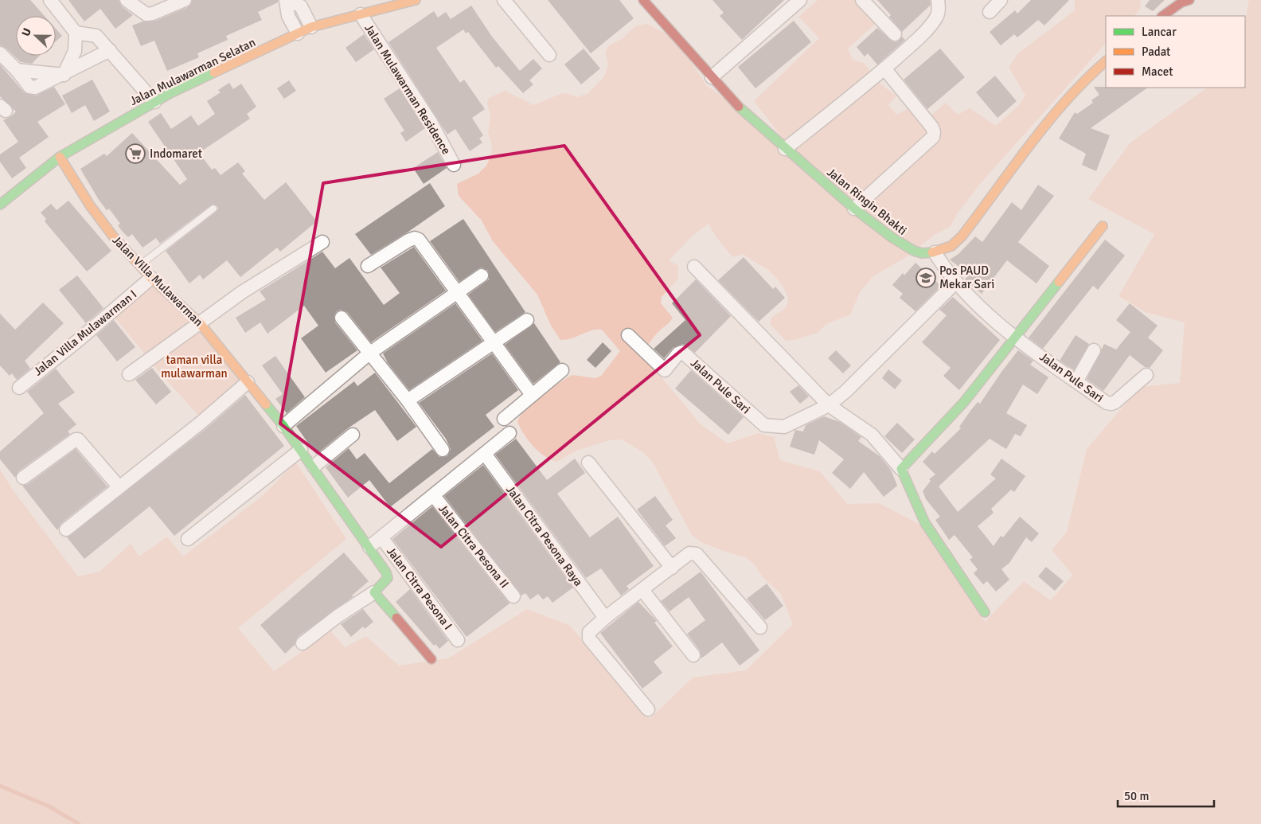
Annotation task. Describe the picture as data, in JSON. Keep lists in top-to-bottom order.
{
  "streets": {
    "street": [
      "Jalan Mulawarman Selatan",
      "Jalan Mulawarman Residence",
      "Jalan Ringin Bhakti",
      "Jalan Villa Mulawarman",
      "Jalan Villa Mulawarman I",
      "Jalan Pule Sari",
      "Jalan Citra Pesona Raya",
      "Jalan Citra Pesona II",
      "Jalan Citra Pesona I"
    ]
  },
  "crossings": [
    ["Jalan Mulawarman Selatan", "Jalan Mulawarman Residence"],
    ["Jalan Mulawarman Selatan", "Jalan Villa Mulawarman"],
    ["Jalan Ringin Bhakti", "Jalan Pule Sari"],
    ["Jalan Villa Mulawarman", "Jalan Villa Mulawarman I"]
  ],
  "parks": ["taman villa mulawarman"],
  "places": {
    "supermarket": ["Indomaret"],
    "school or university": ["Pos PAUD Mekar Sari"]
  },
  "legend": ["Lancar", "Padat", "Macet"],
  "scale_bar": "50 m",
  "north": "left"
}
